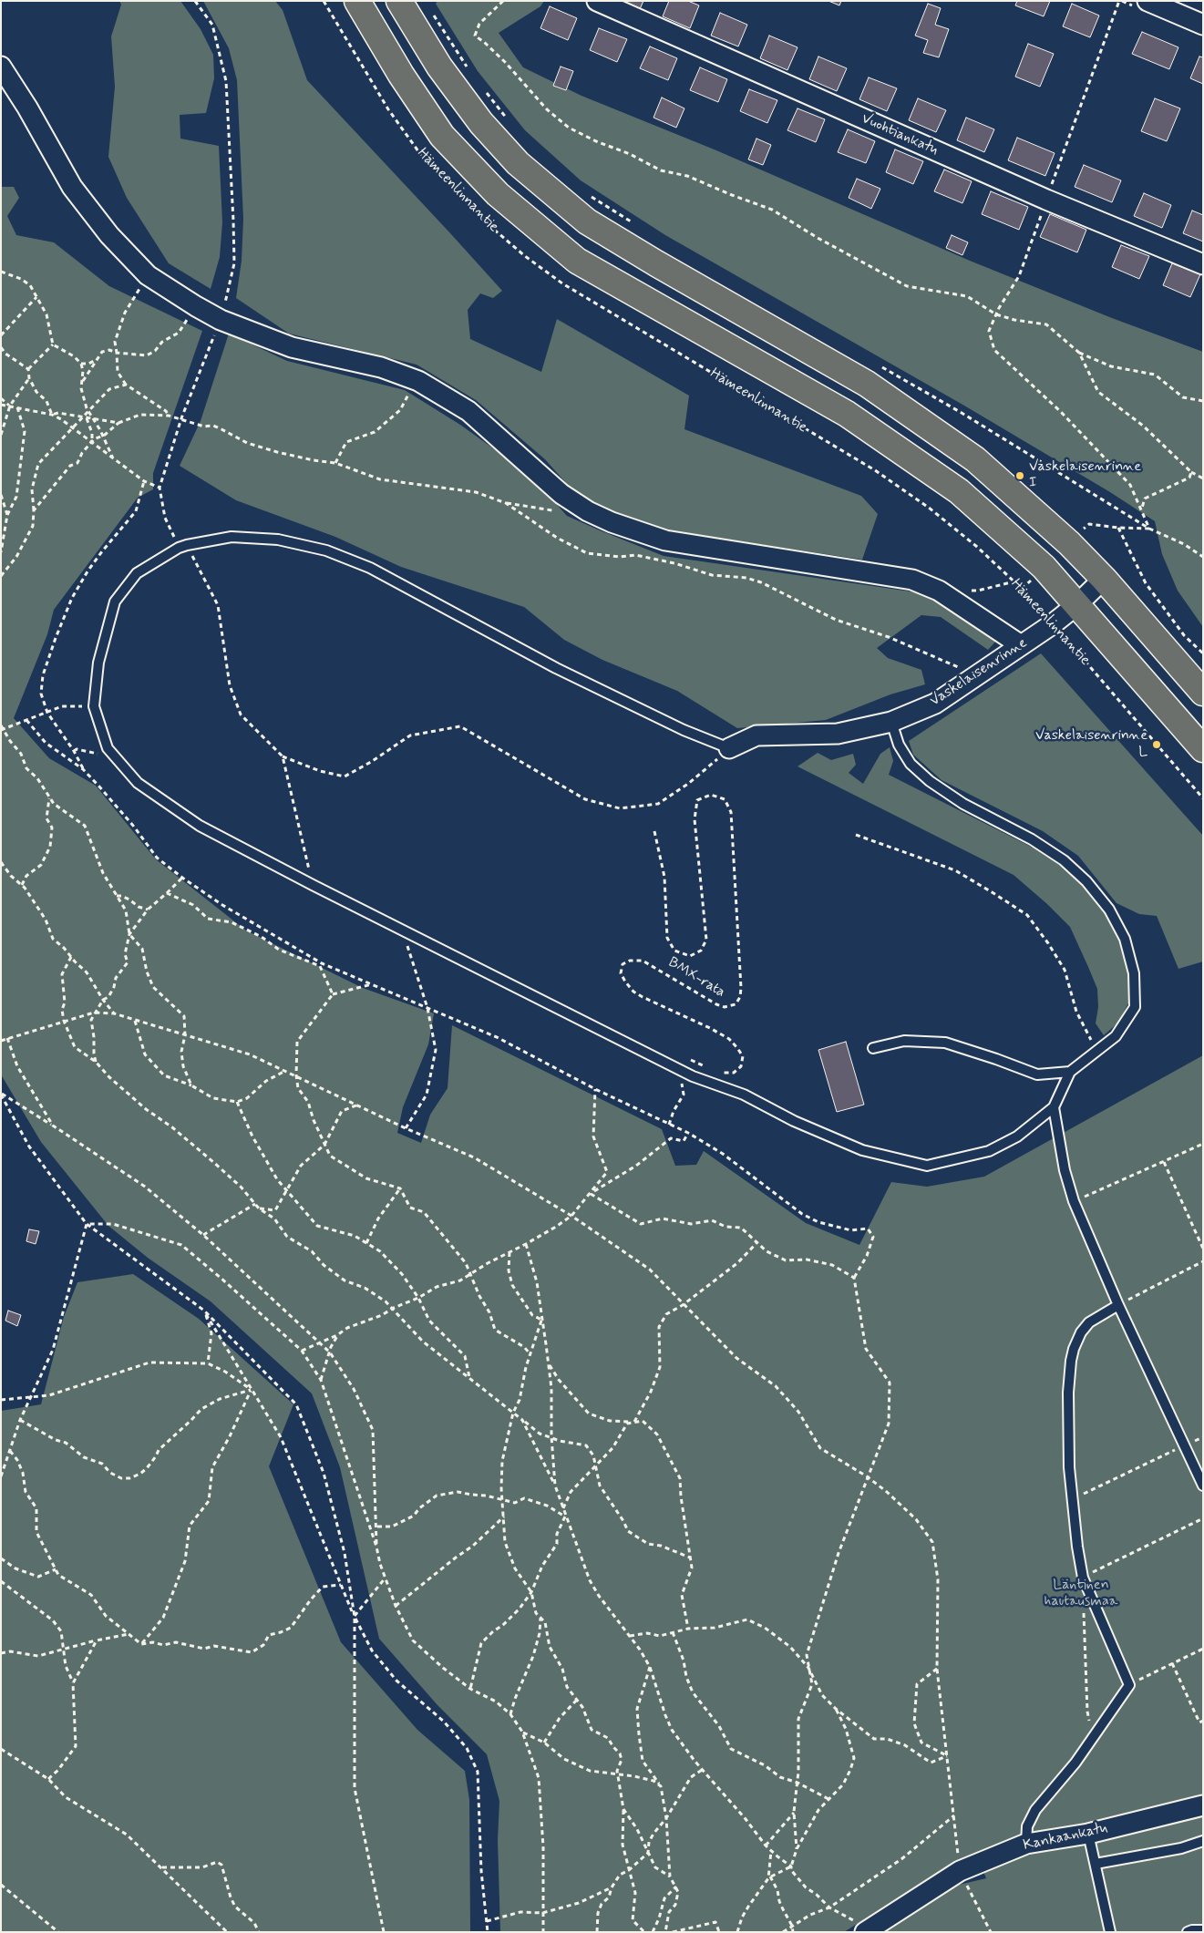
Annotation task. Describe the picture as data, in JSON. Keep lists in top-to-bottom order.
{
  "streets": {
    "main road": ["Hämeenlinnantie"],
    "street": ["Vuohtiankatu", "Vaskelaisenrinne", "Kankaankatu"],
    "path": ["BMX-rata"]
  },
  "crossings": [
    ["Hämeenlinnantie", "Vaskelaisenrinne"]
  ],
  "parks": ["Läntinen hautausmaa"],
  "places": ["Vaskelaisenrinne I", "Vaskelaisenrinne L"]
}
